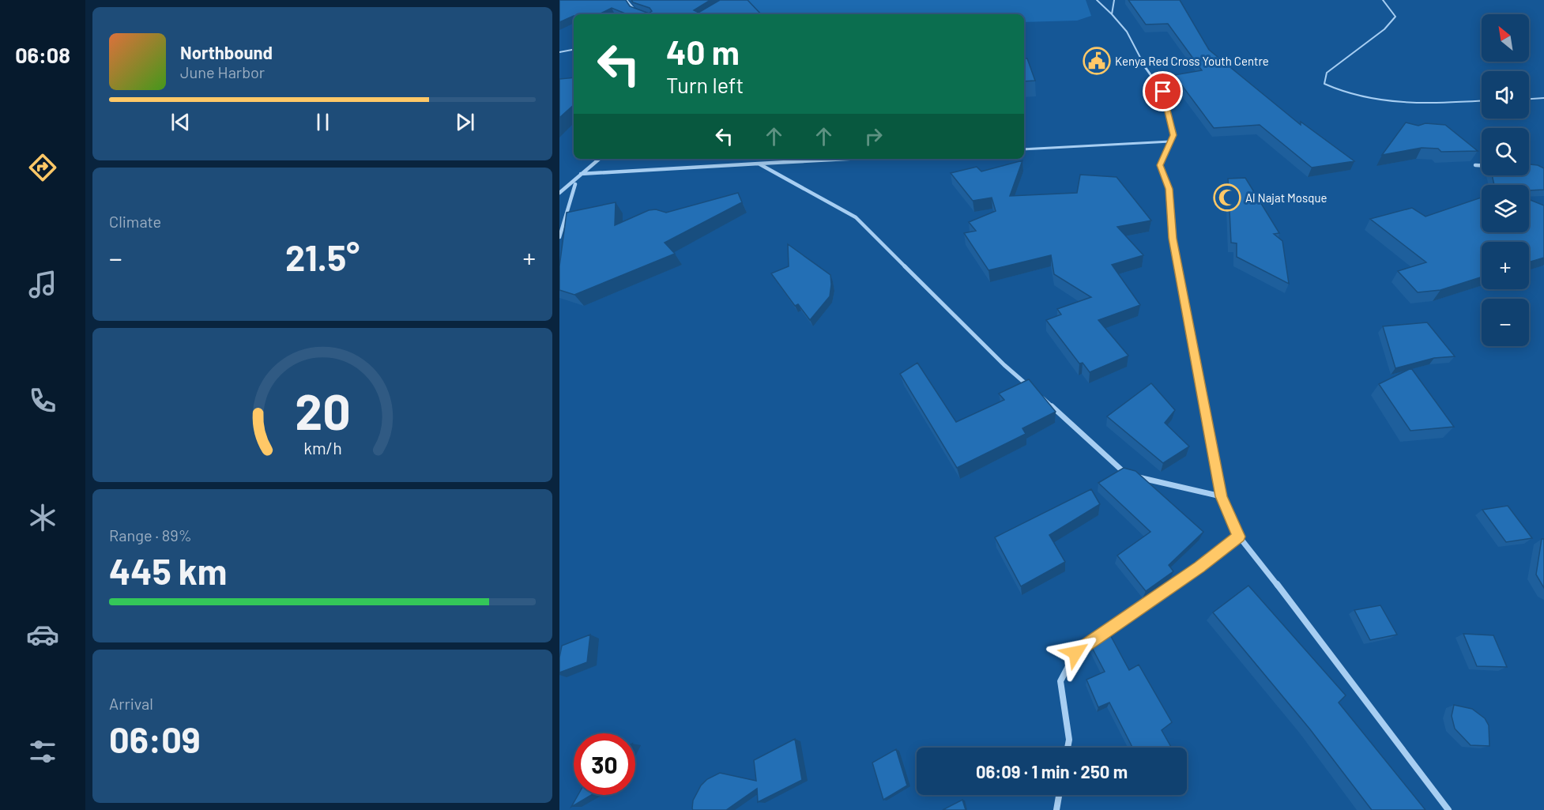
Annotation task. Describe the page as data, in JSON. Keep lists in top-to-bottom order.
{
  "places": {
    "public building": ["Kenya Red Cross Youth Centre"],
    "mosque": ["Al Najat Mosque"]
  },
  "north": "top left",
  "page": {
    "tabs": "06:08",
    "map_buttons": ["+", "−"],
    "turn": ["40 m", "Turn left"],
    "song": ["Northbound", "June Harbor"],
    "tile": [
      "Climate",
      ["Range · 89%", "445 km"],
      ["Arrival", "06:09"]
    ],
    "heat": ["−", "21.5°", "+"],
    "limit": "30",
    "trip": "06:09 · 1 min · 250 m",
    "gauge": ["20", "km/h"]
  }
}
